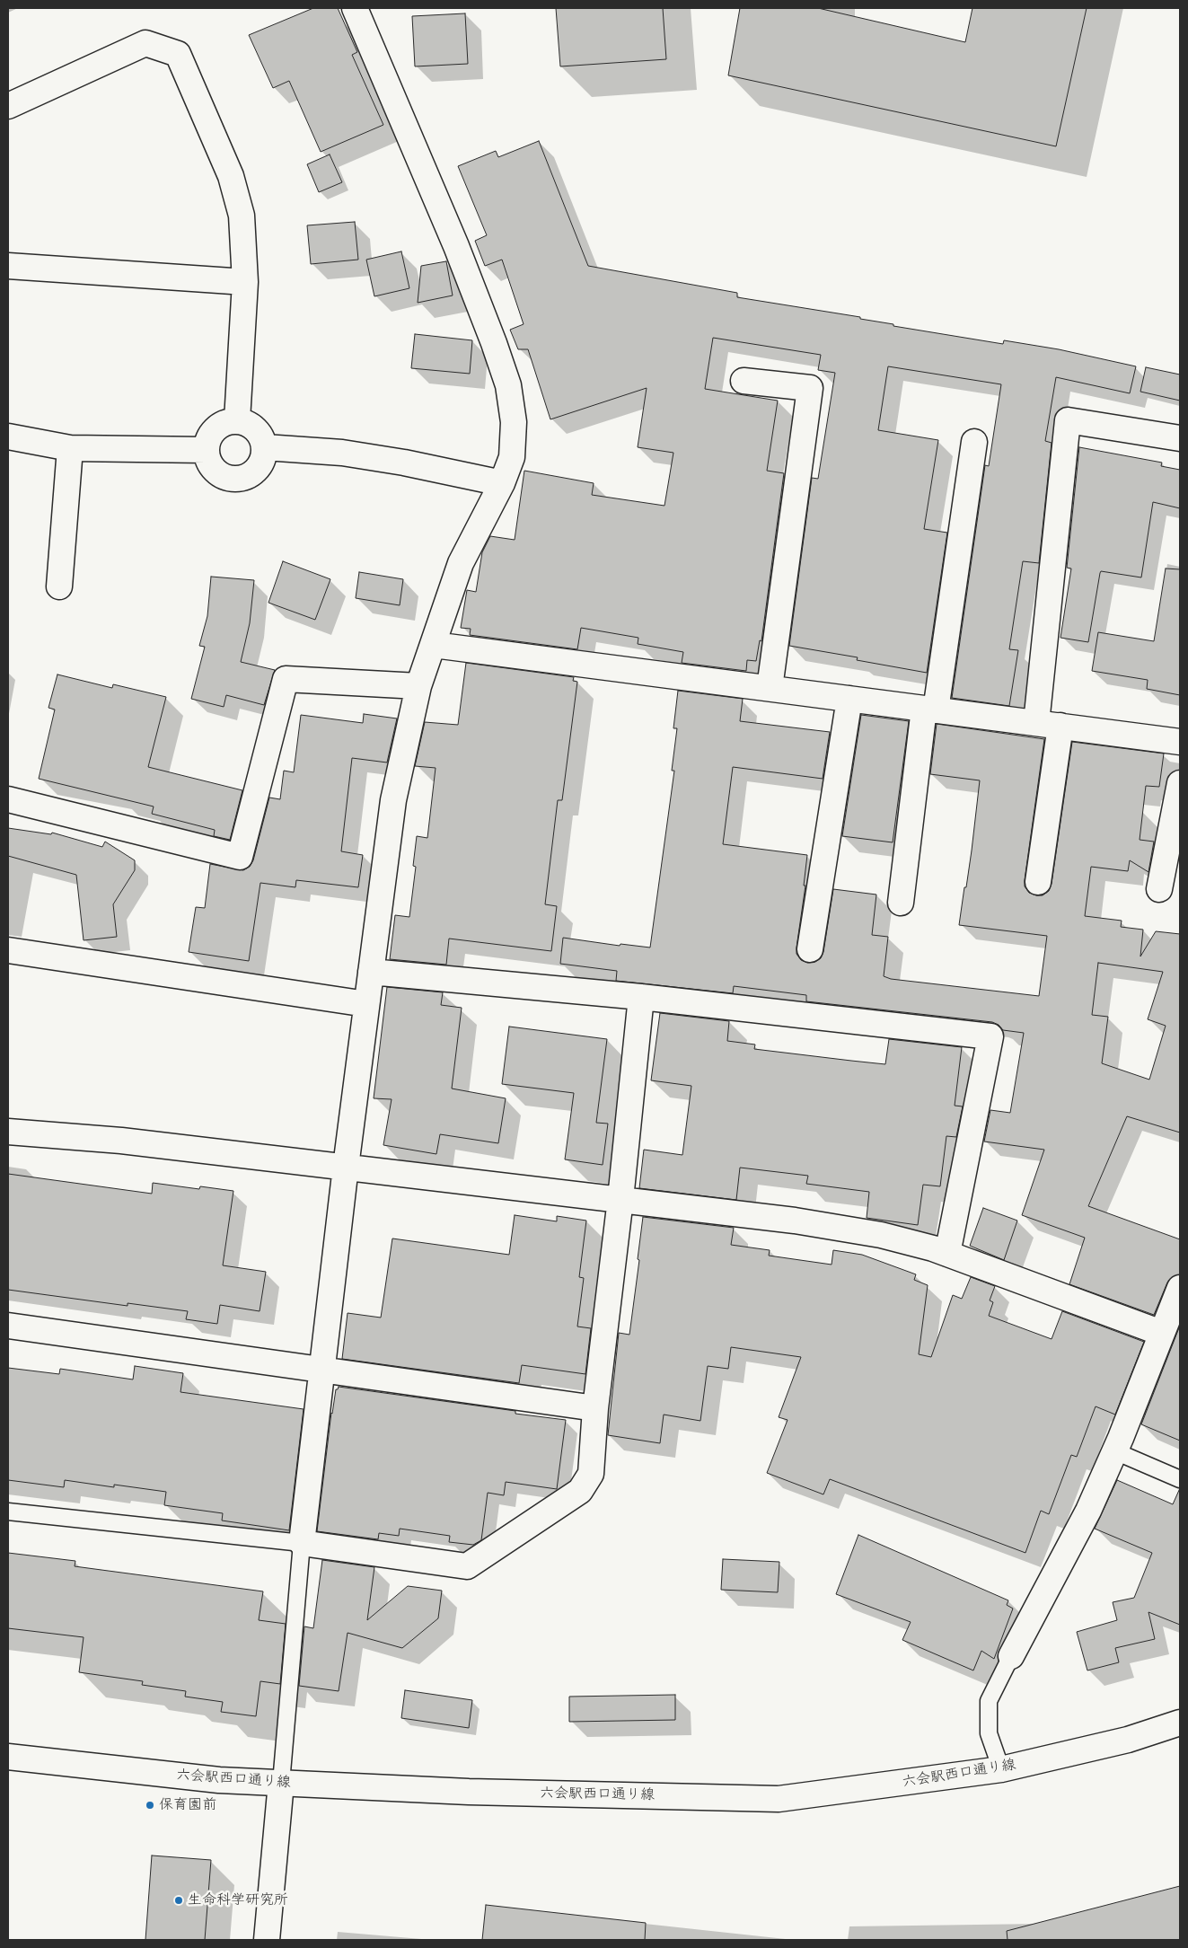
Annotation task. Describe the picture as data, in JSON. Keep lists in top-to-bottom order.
{
  "streets": {
    "street": ["六会駅西口通り線"]
  },
  "places": ["保育園前", "生命科学研究所"]
}
